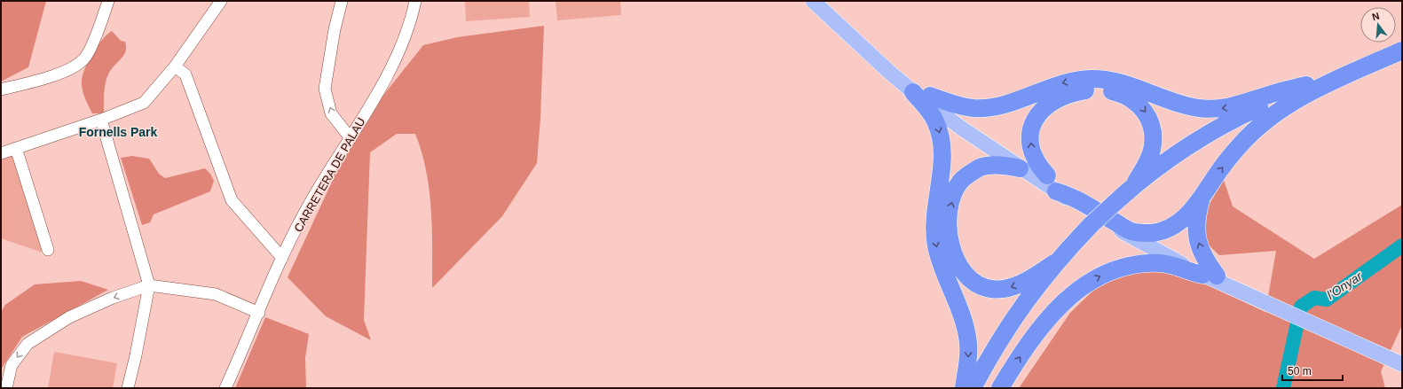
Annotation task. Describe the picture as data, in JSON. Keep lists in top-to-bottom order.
{
  "streets": {
    "street": ["CARRETERA DE PALAU"]
  },
  "districts": ["Fornells Park"],
  "water": ["l'Onyar"],
  "scale_bar": "50 m",
  "north": "top"
}
